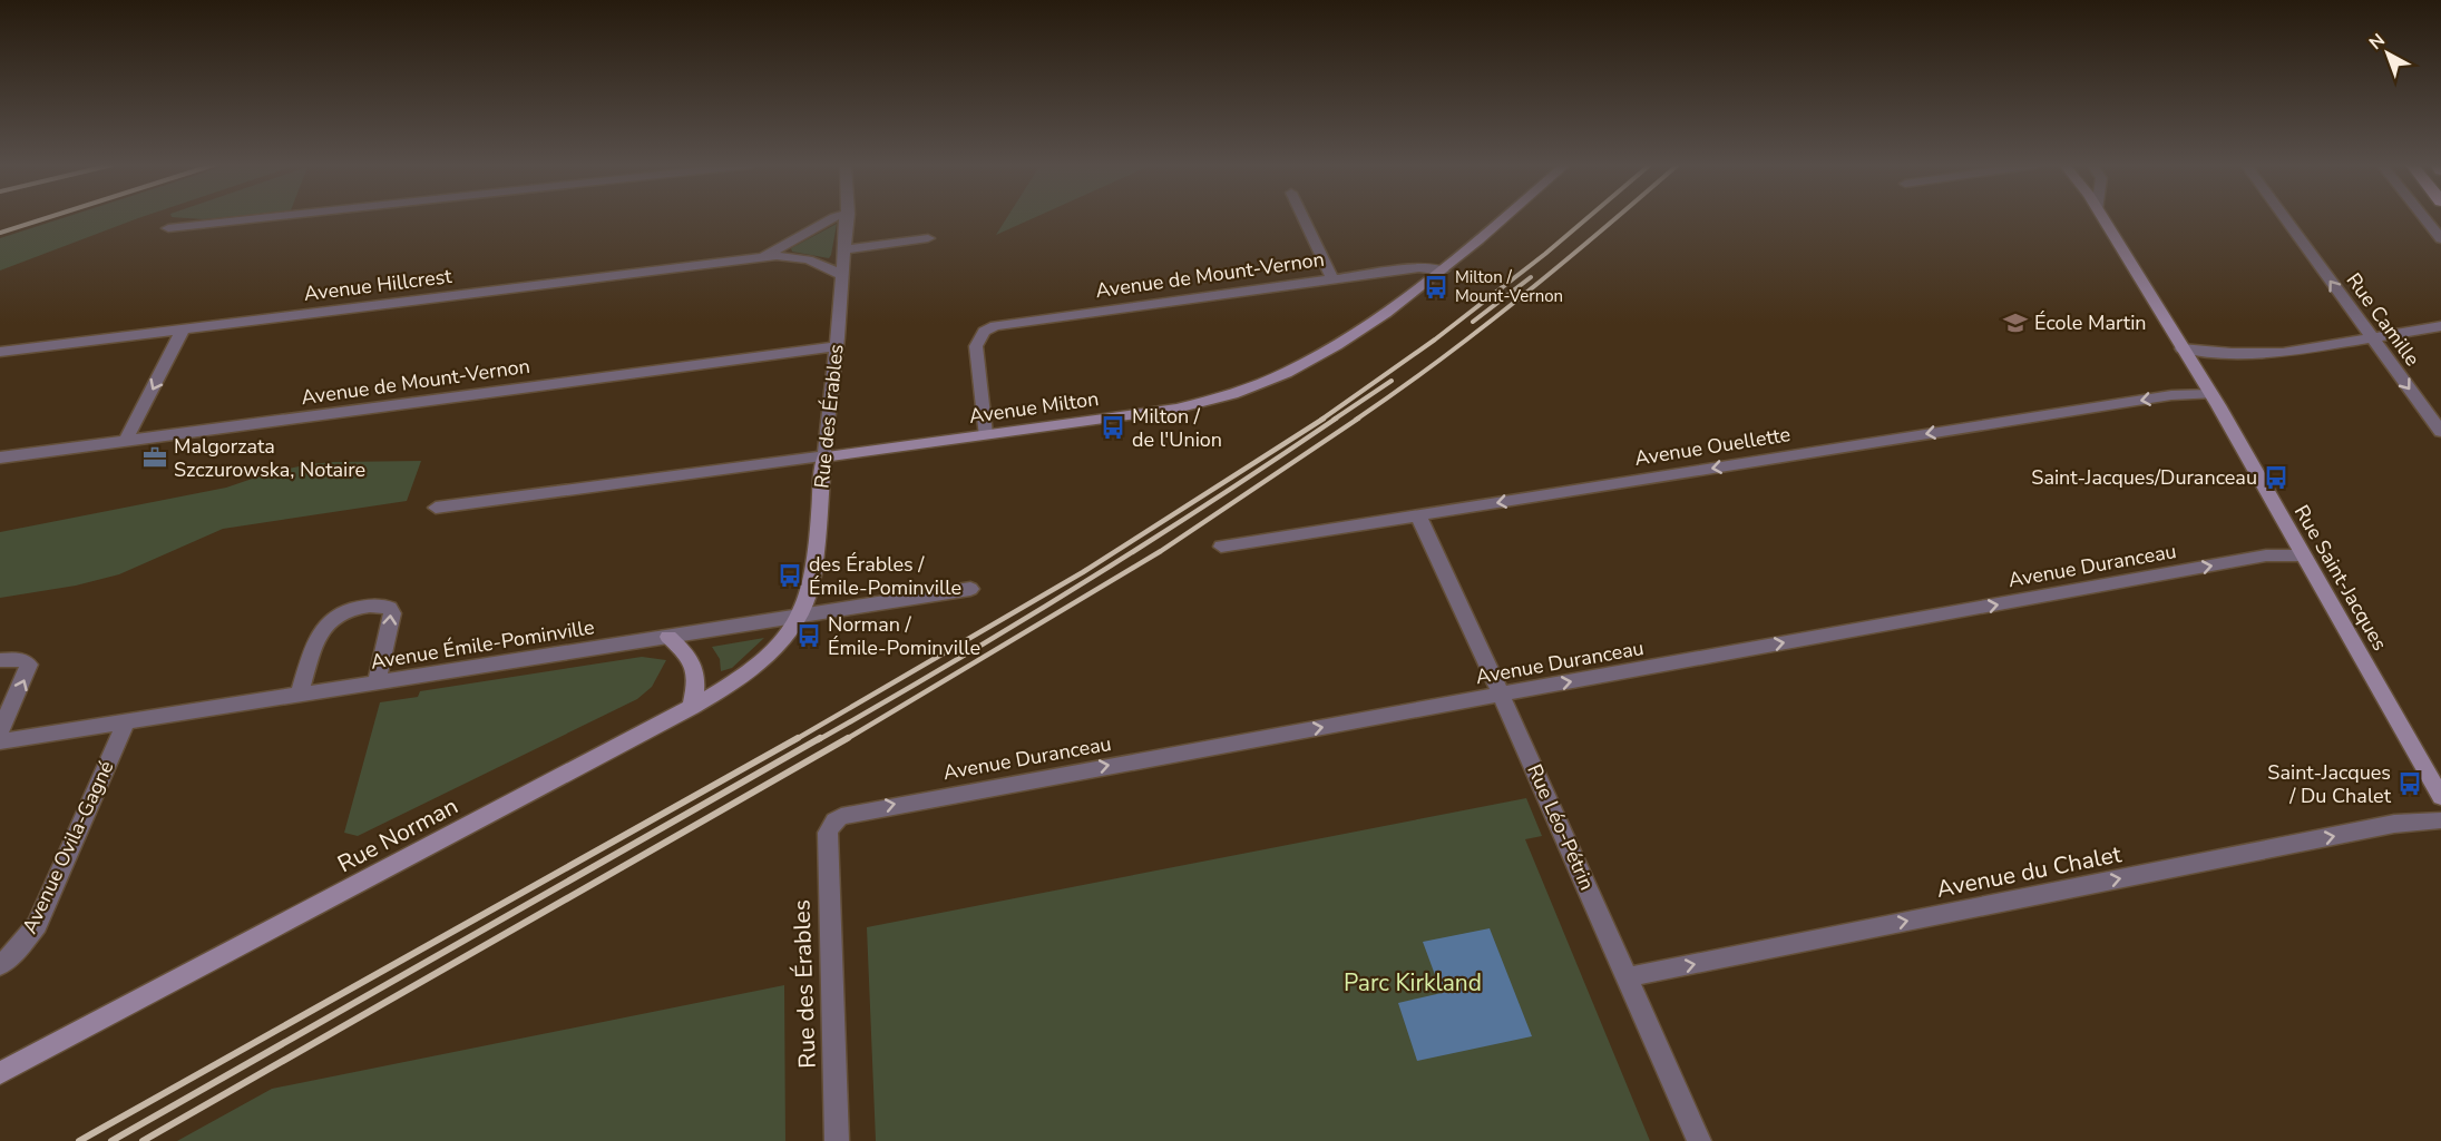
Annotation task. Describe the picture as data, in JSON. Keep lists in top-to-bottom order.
{
  "streets": {
    "street": [
      "Avenue de Mount-Vernon",
      "Avenue Hillcrest",
      "Rue Camille",
      "Avenue Milton",
      "Rue des Érables",
      "Avenue Ouellette",
      "Avenue Duranceau",
      "Rue Saint-Jacques",
      "Avenue Émile-Pominville",
      "Rue Léo-Pétrin",
      "Rue Norman",
      "Avenue Ovila-Gagné",
      "Avenue du Chalet"
    ]
  },
  "crossings": [
    ["Avenue de Mount-Vernon", "Avenue Milton"],
    ["Avenue de Mount-Vernon", "Rue des Érables"],
    ["Avenue Hillcrest", "Rue des Érables"],
    ["Avenue Milton", "Rue des Érables"],
    ["Rue des Érables", "Avenue Duranceau"],
    ["Rue des Érables", "Avenue Émile-Pominville"],
    ["Rue des Érables", "Rue Norman"],
    ["Avenue Ouellette", "Rue Saint-Jacques"],
    ["Avenue Ouellette", "Rue Léo-Pétrin"],
    ["Avenue Duranceau", "Rue Saint-Jacques"],
    ["Avenue Duranceau", "Rue Léo-Pétrin"],
    ["Avenue Émile-Pominville", "Rue Norman"],
    ["Avenue Émile-Pominville", "Avenue Ovila-Gagné"],
    ["Rue Léo-Pétrin", "Avenue du Chalet"]
  ],
  "one_way": ["Avenue Ouellette", "Avenue Duranceau", "Avenue du Chalet"],
  "parks": ["Parc Kirkland"],
  "places": {
    "bus stop": [
      "Milton / Mount-Vernon",
      "Milton / de l'Union",
      "Saint-Jacques/Duranceau",
      "des Érables / Émile-Pominville",
      "Norman / Émile-Pominville",
      "Saint-Jacques / Du Chalet"
    ],
    "school or university": ["École Martin"],
    "office": ["Malgorzata Szczurowska, Notaire"]
  },
  "north": "top left"
}
